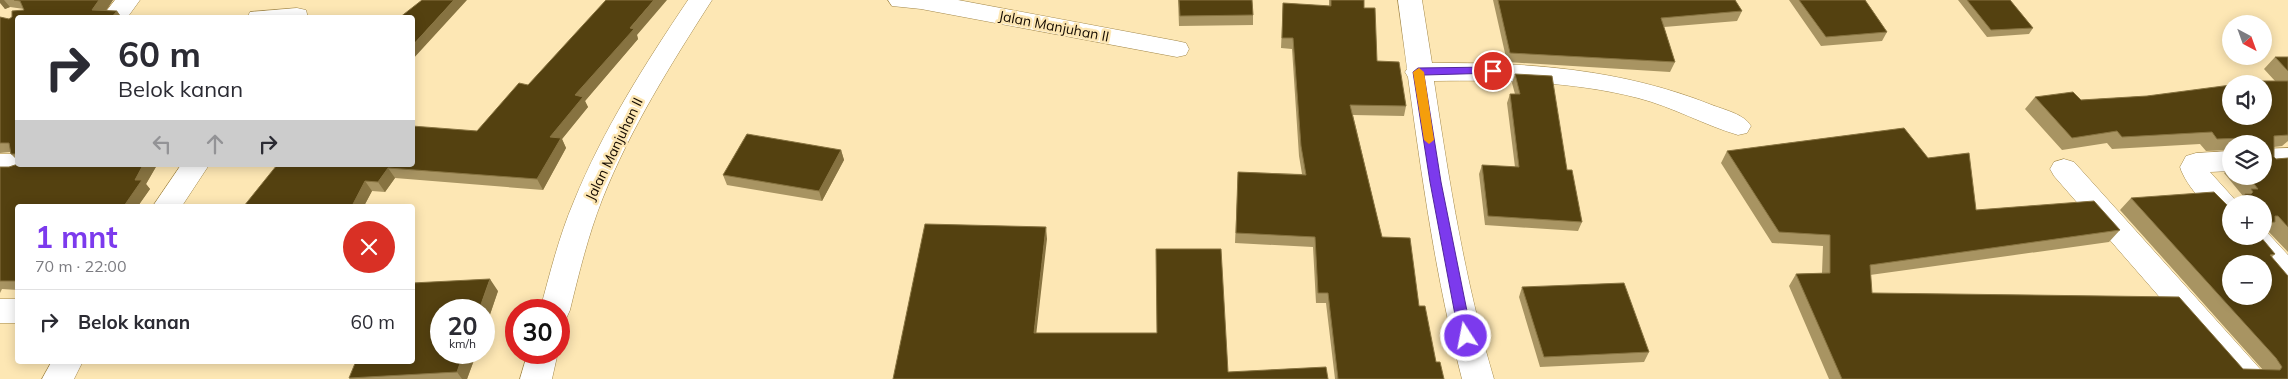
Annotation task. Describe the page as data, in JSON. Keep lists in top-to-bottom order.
{
  "streets": {
    "street": ["Jalan Manjuhan II"]
  },
  "north": "bottom right",
  "page": {
    "map_buttons": ["+", "−"],
    "turn": ["60 m", "Belok kanan"],
    "heading": ["1 mnt", "70 m · 22:00"],
    "list": [
      {
        "name": "Belok kanan",
        "value": "60 m"
      }
    ],
    "speed": "20 km/h",
    "limit": "30"
  }
}
